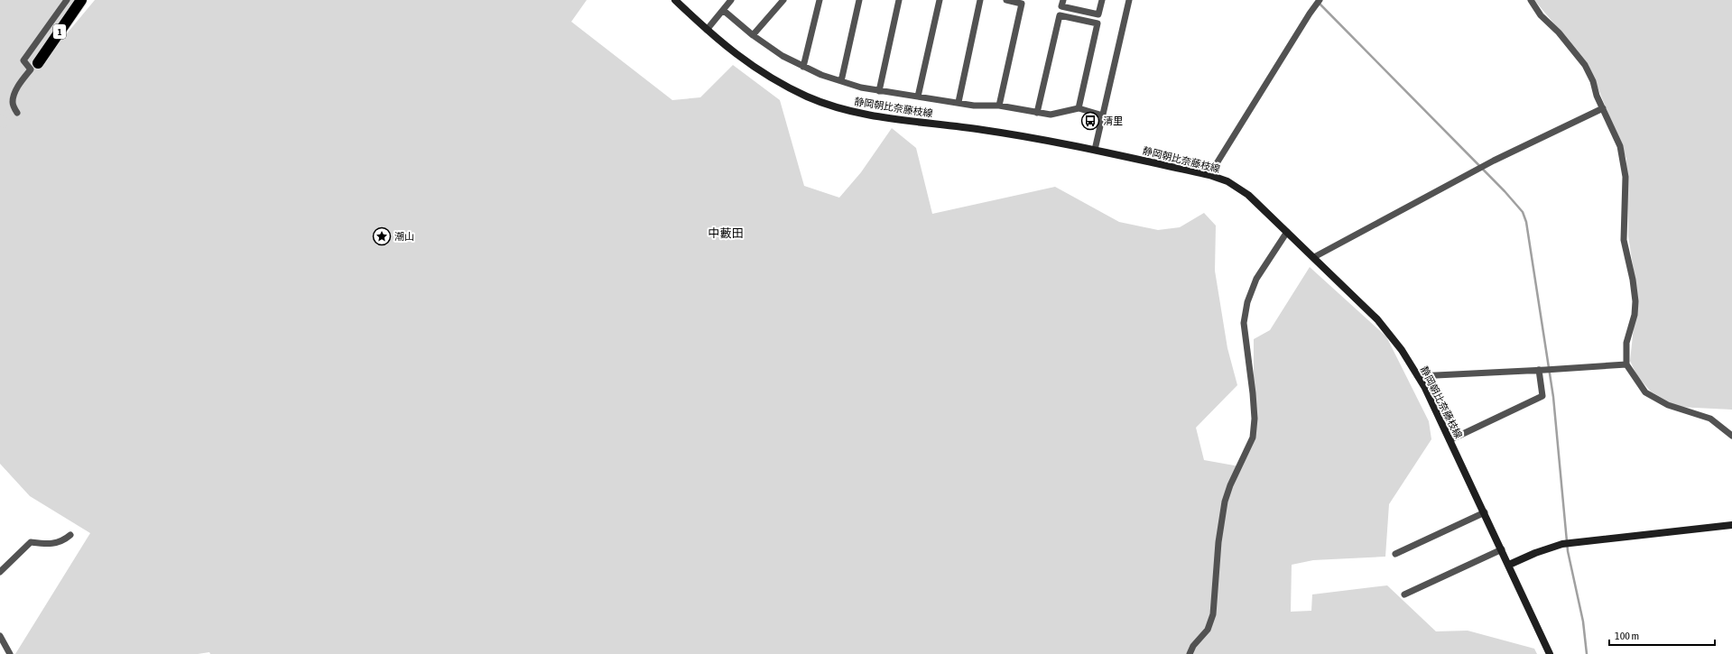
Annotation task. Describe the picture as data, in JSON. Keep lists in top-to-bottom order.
{
  "streets": {
    "highway": ["1"],
    "main road": ["静岡朝比奈藤枝線"]
  },
  "districts": ["中藪田"],
  "places": {
    "bus stop": ["清里"],
    "place": ["潮山"]
  },
  "scale_bar": "100 m"
}
